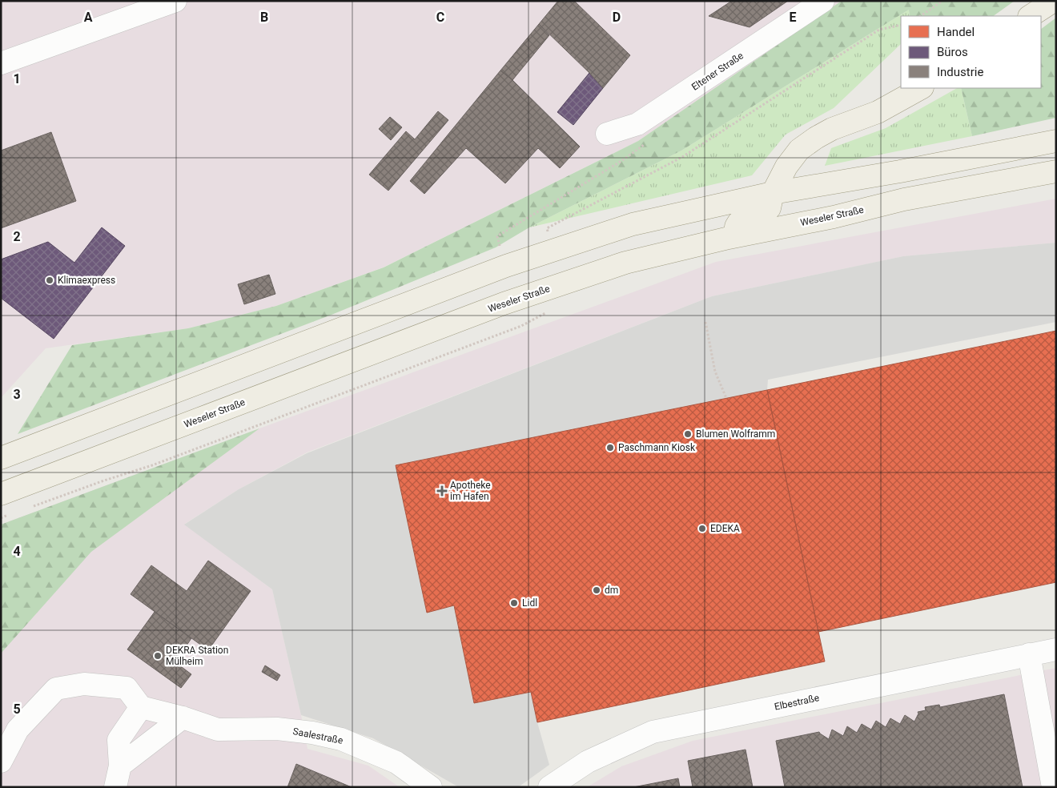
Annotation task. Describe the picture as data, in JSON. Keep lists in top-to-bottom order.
{
  "streets": {
    "main road": ["Weseler Straße"],
    "street": ["Eltener Straße", "Elbestraße", "Saalestraße"]
  },
  "places": {
    "other": [
      "Klimaexpress",
      "Blumen Wolframm",
      "Paschmann Kiosk",
      "EDEKA",
      "dm",
      "Lidl",
      "DEKRA Station Mülheim"
    ],
    "health": ["Apotheke im Hafen"]
  },
  "legend": ["Handel", "Büros", "Industrie"],
  "grid": {
    "columns": [
      "A",
      "B",
      "C",
      "D",
      "E"
    ],
    "rows": [
      "1",
      "2",
      "3",
      "4",
      "5"
    ]
  }
}
